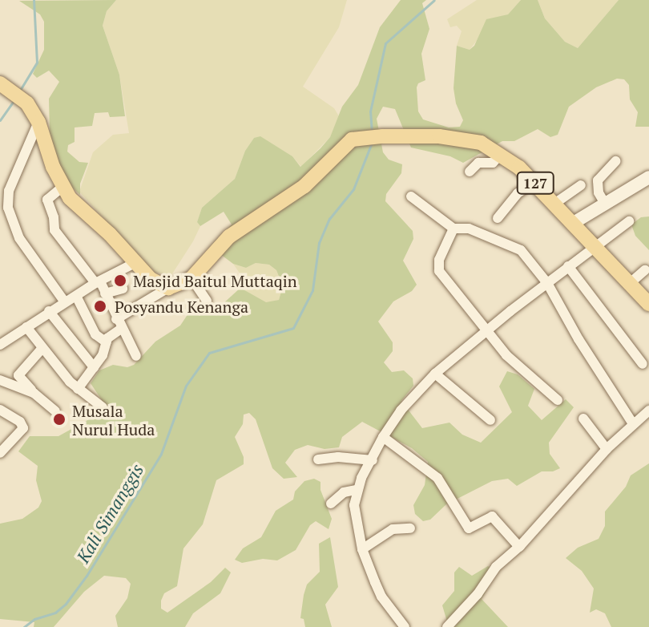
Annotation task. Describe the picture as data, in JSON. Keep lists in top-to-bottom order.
{
  "streets": {
    "main road": ["127"]
  },
  "water": ["Kali Simanggis"],
  "places": ["Masjid Baitul Muttaqin", "Posyandu Kenanga", "Musala Nurul Huda"]
}
